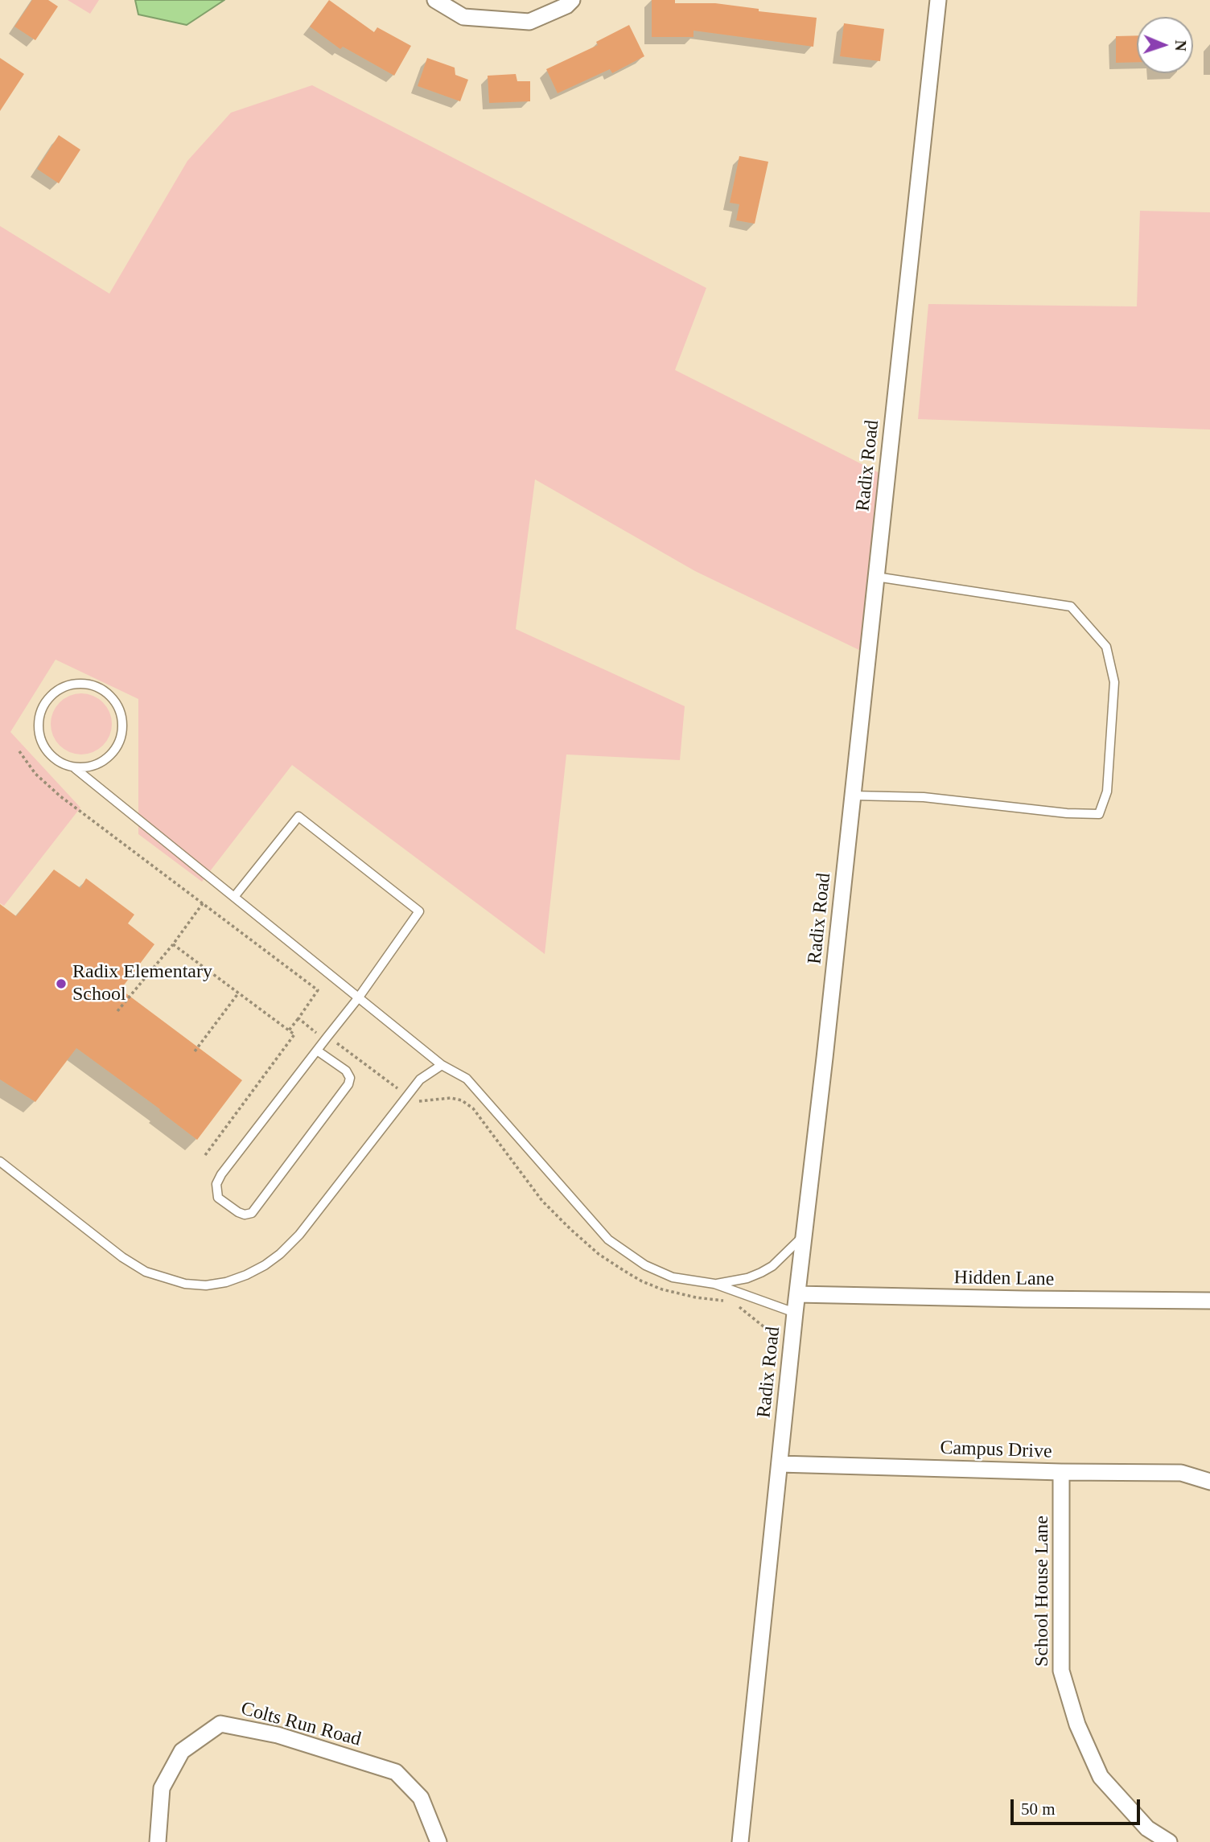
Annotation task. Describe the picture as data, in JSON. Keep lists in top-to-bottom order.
{
  "streets": {
    "street": [
      "Radix Road",
      "Hidden Lane",
      "Campus Drive",
      "School House Lane",
      "Colts Run Road"
    ]
  },
  "crossings": [
    ["Radix Road", "Hidden Lane"],
    ["Radix Road", "Campus Drive"],
    ["Campus Drive", "School House Lane"]
  ],
  "places": ["Radix Elementary School"],
  "scale_bar": "50 m",
  "north": "right"
}
